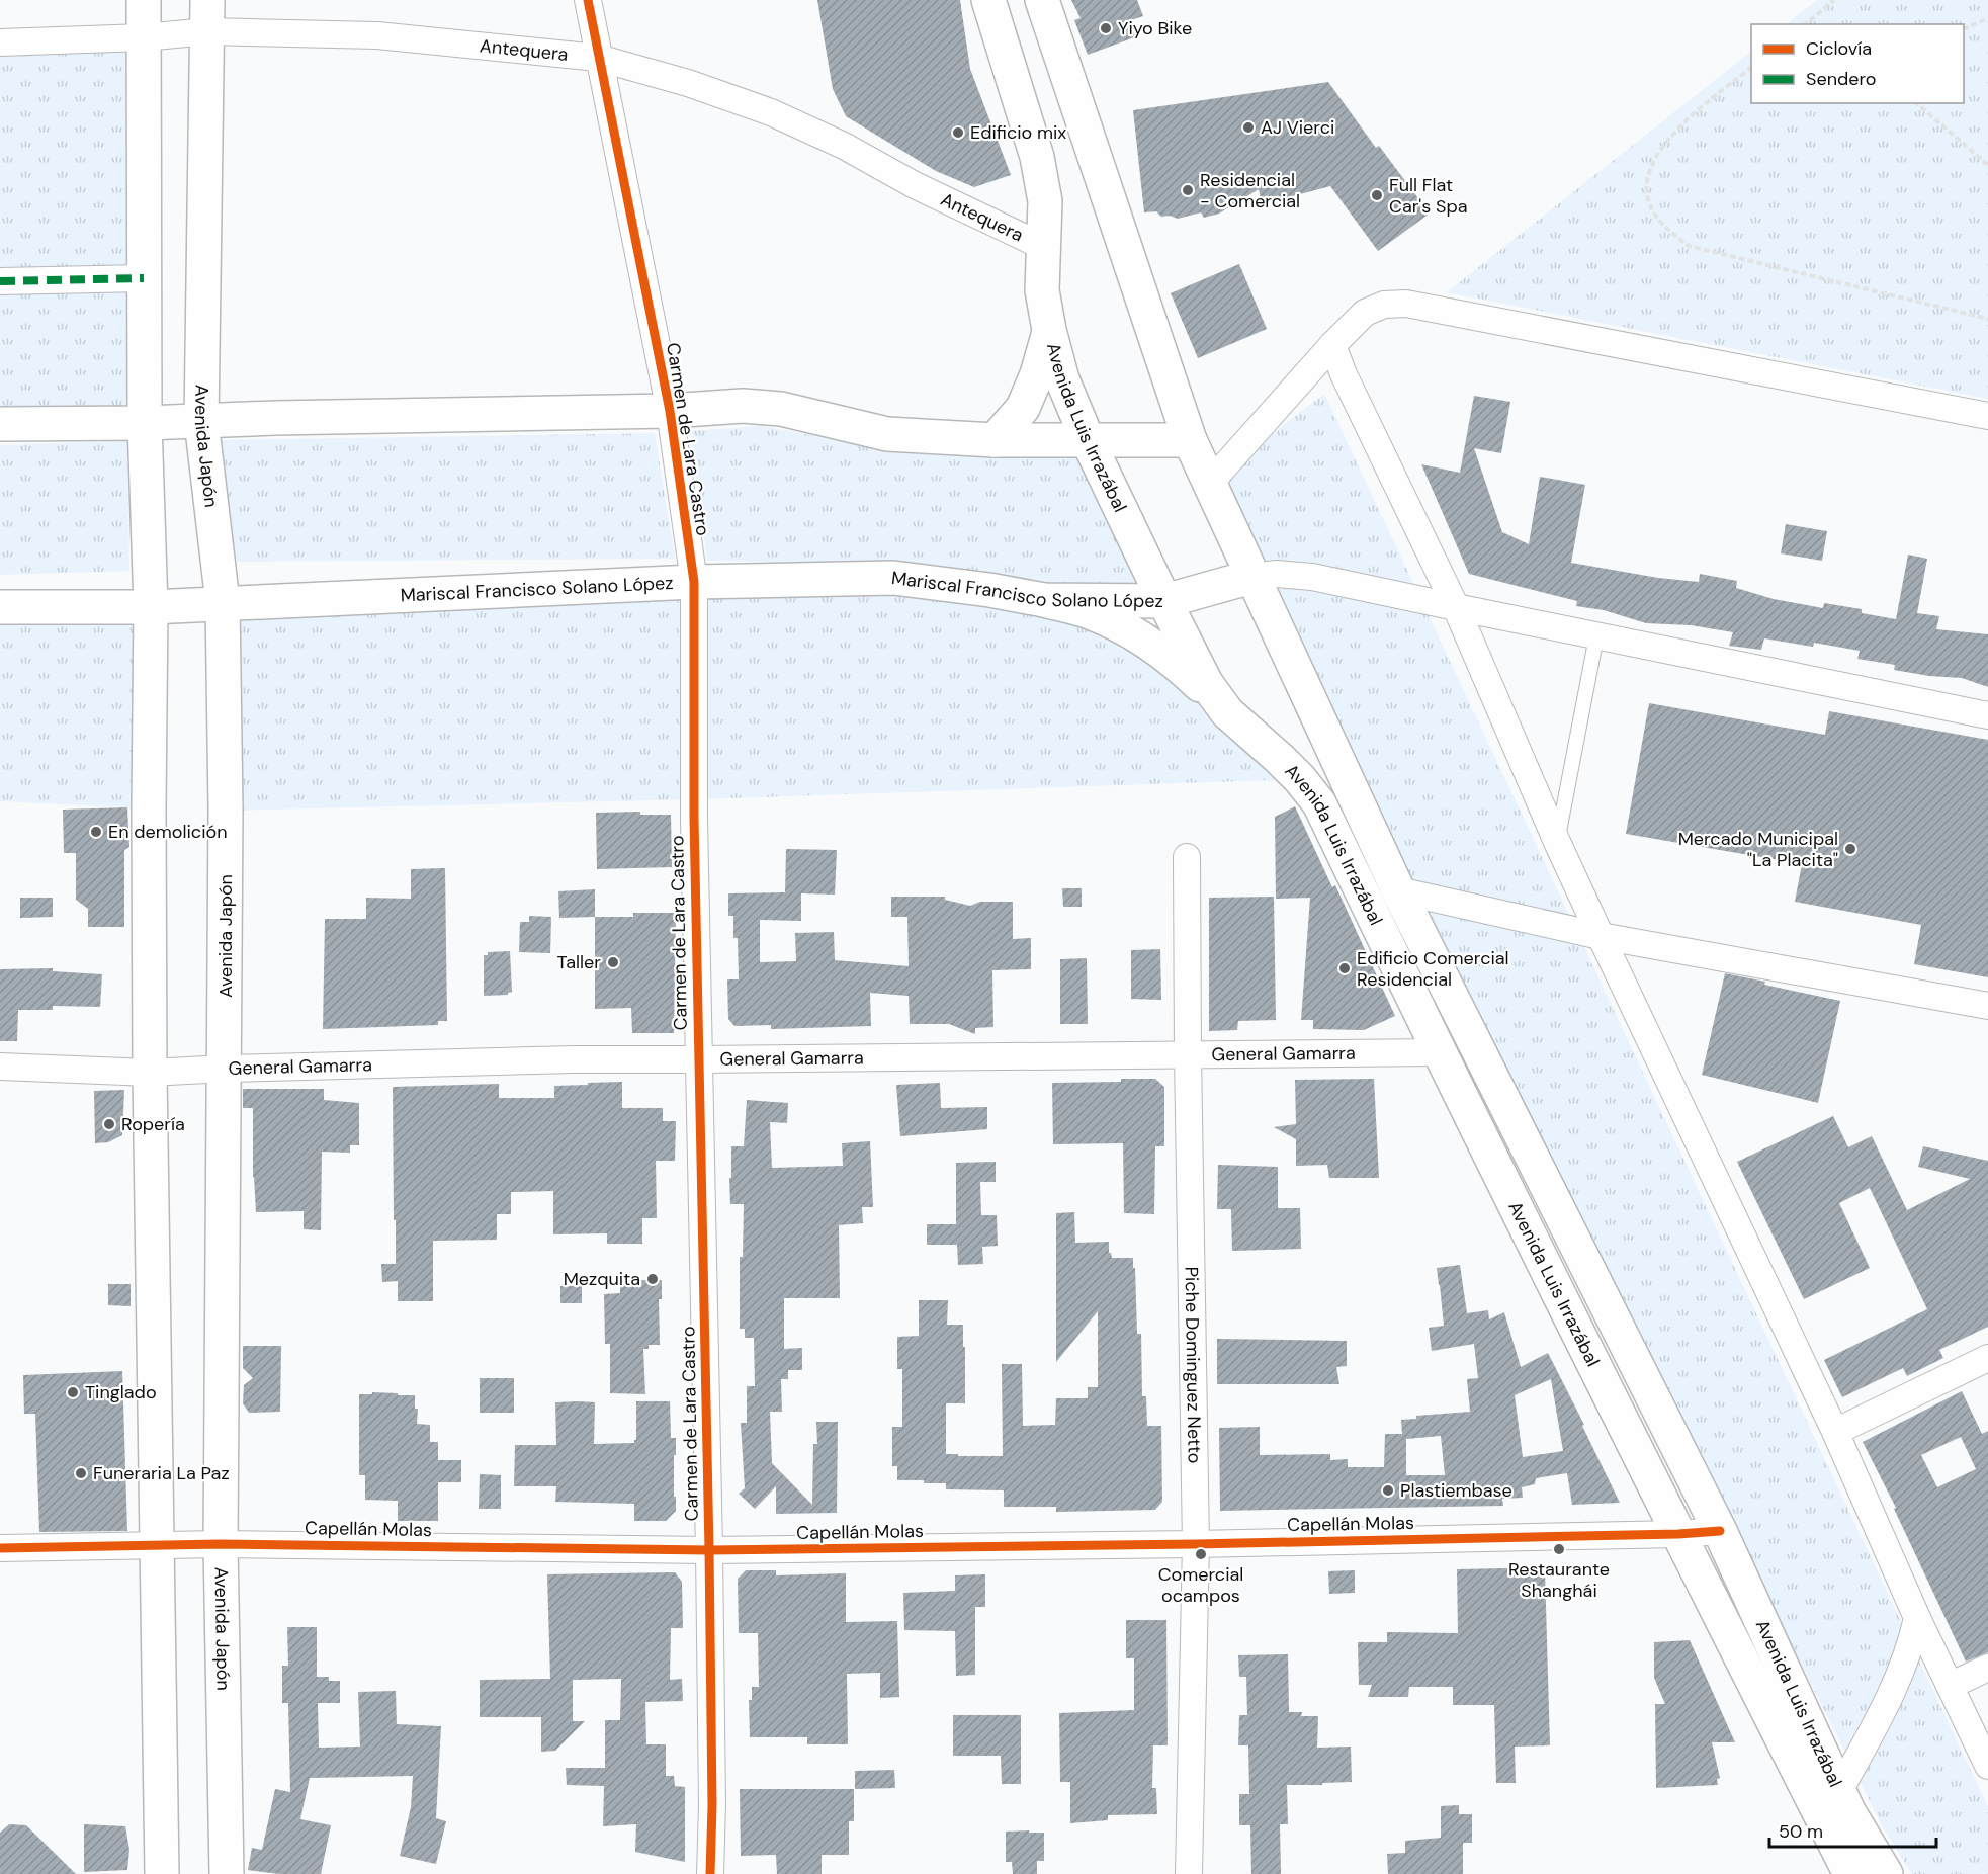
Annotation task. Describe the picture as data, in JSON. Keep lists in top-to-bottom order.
{
  "streets": {
    "main road": ["Avenida Luis Irrazábal", "Avenida Japón", "Mariscal Francisco Solano López"],
    "street": [
      "Antequera",
      "Carmen de Lara Castro",
      "General Gamarra",
      "Piche Dominguez Netto",
      "Capellán Molas"
    ]
  },
  "crossings": [
    ["Antequera", "Avenida Luis Irrazábal"],
    ["Antequera", "Carmen de Lara Castro"],
    ["Antequera", "Avenida Japón"],
    ["Avenida Luis Irrazábal", "Mariscal Francisco Solano López"],
    ["Avenida Luis Irrazábal", "General Gamarra"],
    ["Avenida Luis Irrazábal", "Capellán Molas"],
    ["Carmen de Lara Castro", "Mariscal Francisco Solano López"],
    ["Carmen de Lara Castro", "General Gamarra"],
    ["Carmen de Lara Castro", "Capellán Molas"],
    ["Avenida Japón", "Mariscal Francisco Solano López"],
    ["Avenida Japón", "General Gamarra"],
    ["Avenida Japón", "Capellán Molas"],
    ["General Gamarra", "Piche Dominguez Netto"],
    ["Piche Dominguez Netto", "Capellán Molas"]
  ],
  "places": [
    "Yiyo Bike",
    "AJ Vierci",
    "Edificio mix",
    "Residencial - Comercial",
    "Full Flat Car's Spa",
    "En demolición",
    "Mercado Municipal \"La Placita\"",
    "Taller",
    "Edificio Comercial Residencial",
    "Ropería",
    "Mezquita",
    "Tinglado",
    "Funeraria La Paz",
    "Plastiembase",
    "Restaurante Shanghái",
    "Comercial ocampos"
  ],
  "legend": ["Ciclovía", "Sendero"],
  "scale_bar": "50 m"
}
